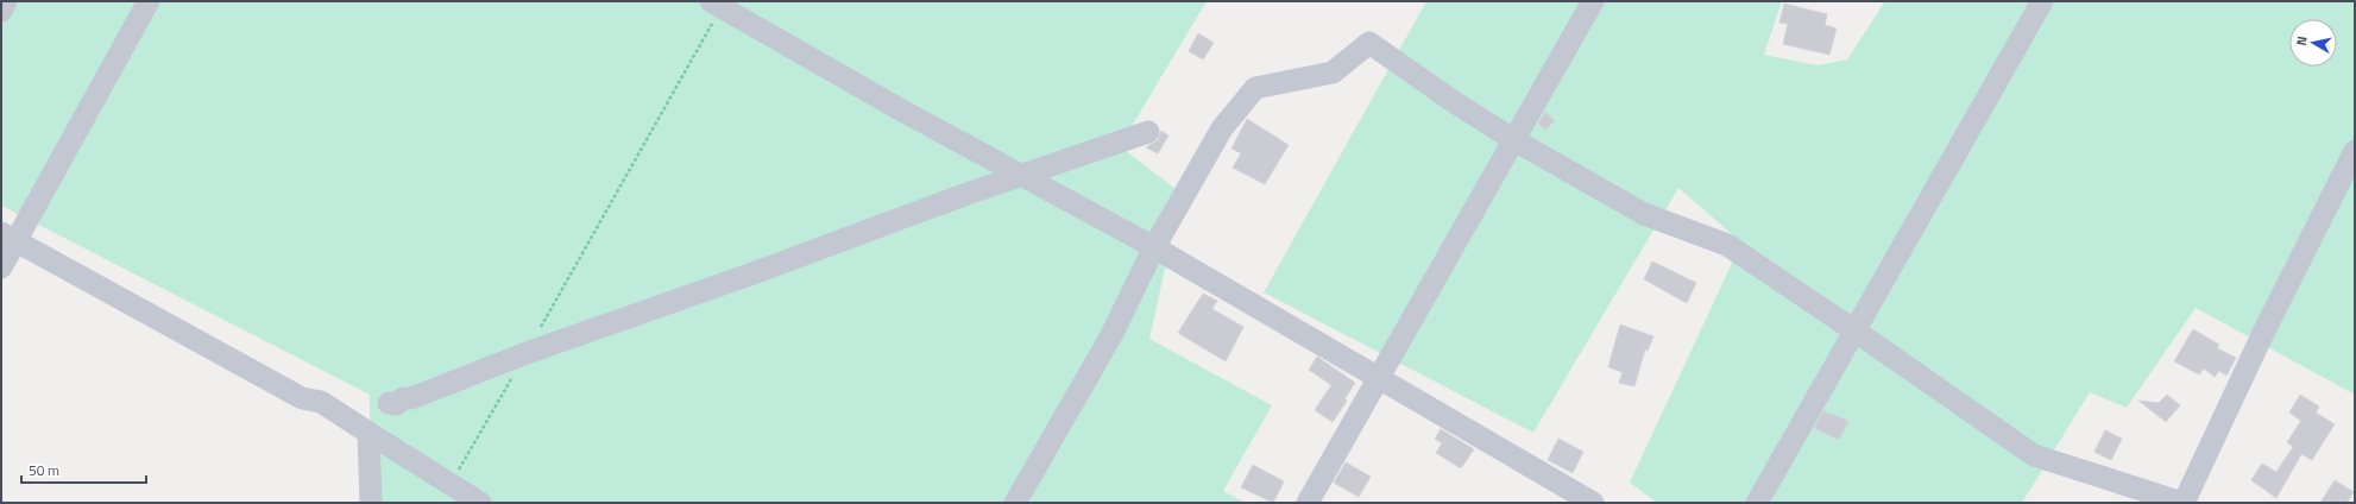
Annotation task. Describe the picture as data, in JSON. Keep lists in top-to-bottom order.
{
  "scale_bar": "50 m",
  "north": "left"
}
